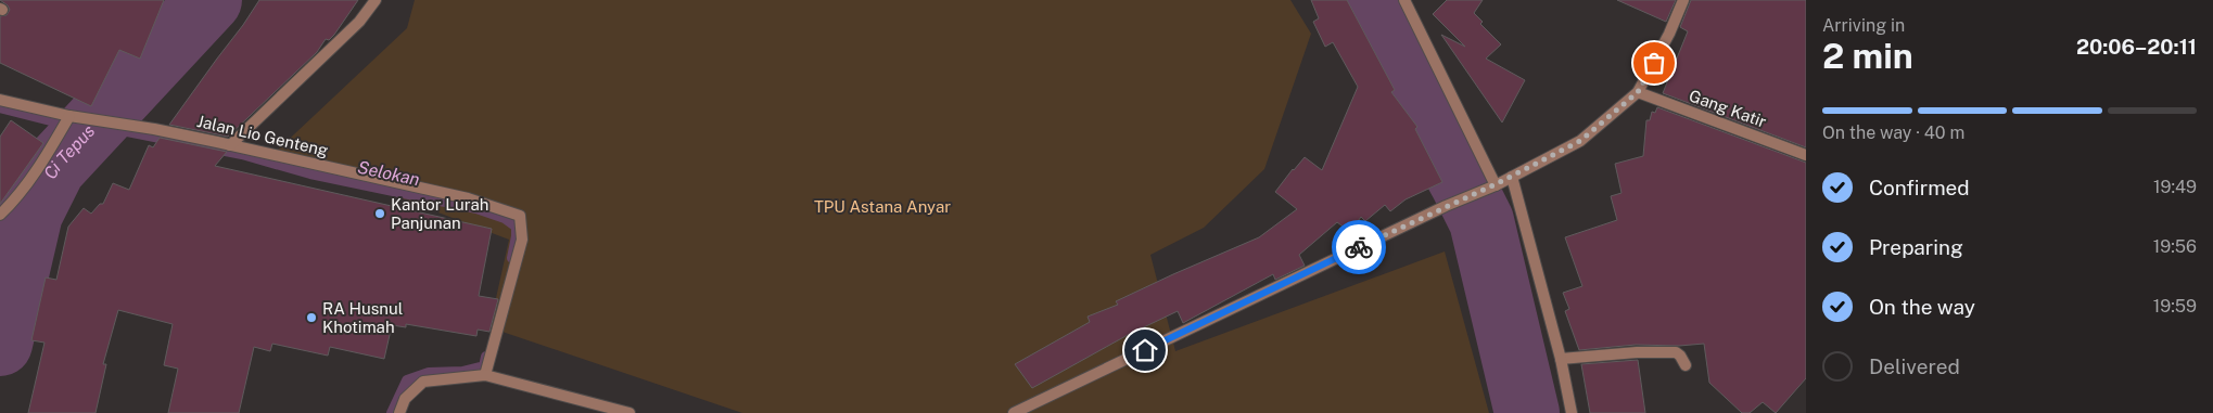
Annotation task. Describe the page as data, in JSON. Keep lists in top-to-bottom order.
{
  "streets": {
    "street": ["Gang Katir", "Jalan Lio Genteng"]
  },
  "water": ["Ci Tepus", "Selokan"],
  "parks": ["TPU Astana Anyar"],
  "places": ["Kantor Lurah Panjunan", "RA Husnul Khotimah"],
  "page": {
    "heading": ["2 min", "Arriving in", "20:06–20:11"],
    "bar": "On the way · 40 m",
    "list": [
      ["Confirmed", "19:49"],
      ["Preparing", "19:56"],
      ["On the way", "19:59"],
      "Delivered"
    ]
  }
}
